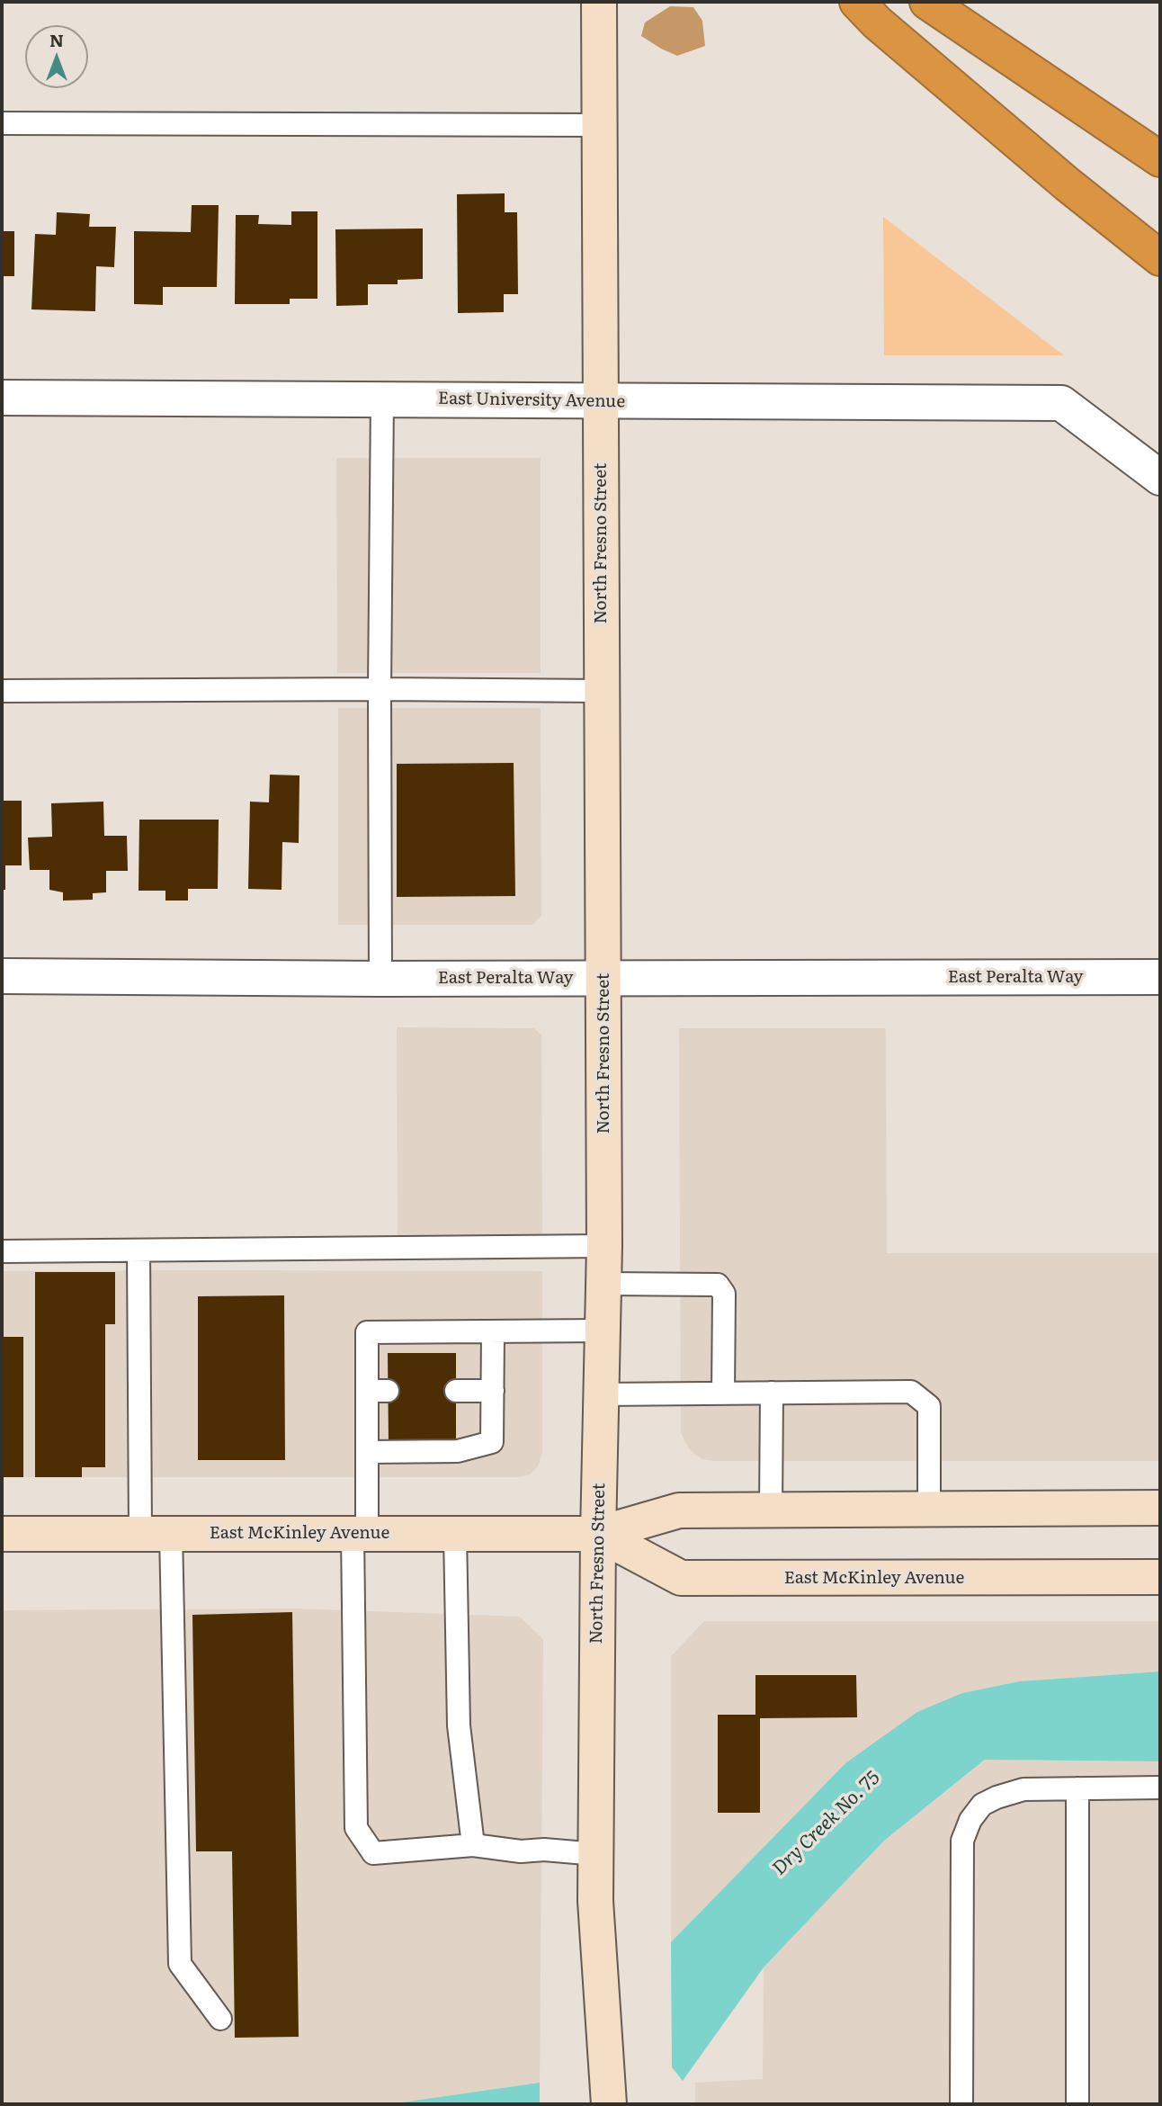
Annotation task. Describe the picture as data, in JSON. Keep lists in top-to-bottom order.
{
  "streets": {
    "main road": ["North Fresno Street", "East McKinley Avenue"],
    "street": ["East University Avenue", "East Peralta Way"]
  },
  "crossings": [
    ["East University Avenue", "North Fresno Street"],
    ["North Fresno Street", "East Peralta Way"],
    ["North Fresno Street", "East McKinley Avenue"]
  ],
  "water": ["Dry Creek No. 75"],
  "north": "top"
}
